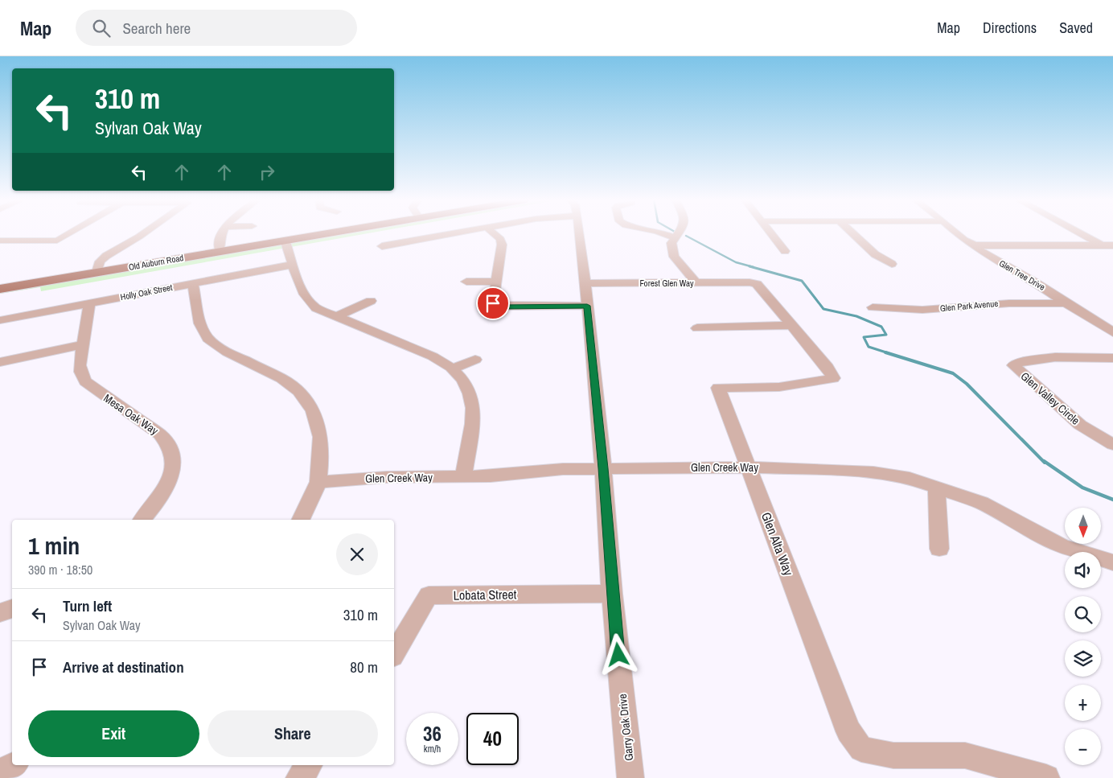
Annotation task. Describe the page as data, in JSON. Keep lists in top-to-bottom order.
{
  "streets": {
    "main road": ["Old Auburn Road"],
    "street": [
      "Glen Tree Drive",
      "Forest Glen Way",
      "Holly Oak Street",
      "Glen Park Avenue",
      "Glen Valley Circle",
      "Mesa Oak Way",
      "Glen Creek Way",
      "Glen Alta Way",
      "Lobata Street",
      "Garry Oak Drive"
    ]
  },
  "crossings": [
    ["Glen Tree Drive", "Glen Park Avenue"],
    ["Forest Glen Way", "Glen Alta Way"],
    ["Forest Glen Way", "Garry Oak Drive"],
    ["Holly Oak Street", "Mesa Oak Way"],
    ["Glen Creek Way", "Glen Alta Way"],
    ["Glen Creek Way", "Garry Oak Drive"],
    ["Lobata Street", "Garry Oak Drive"]
  ],
  "north": "bottom",
  "page": {
    "header": "Map",
    "search": "Search here",
    "nav": ["Map", "Directions", "Saved"],
    "turn": ["310 m", "Sylvan Oak Way"],
    "map_buttons": ["+", "−"],
    "heading": ["1 min", "390 m · 18:50"],
    "list": [
      {
        "name": "Turn left",
        "note": "Sylvan Oak Way",
        "value": "310 m"
      },
      {
        "name": "Arrive at destination",
        "value": "80 m"
      }
    ],
    "buttons": ["Exit", "Share"],
    "speed": "36 km/h",
    "limit": "40"
  }
}
